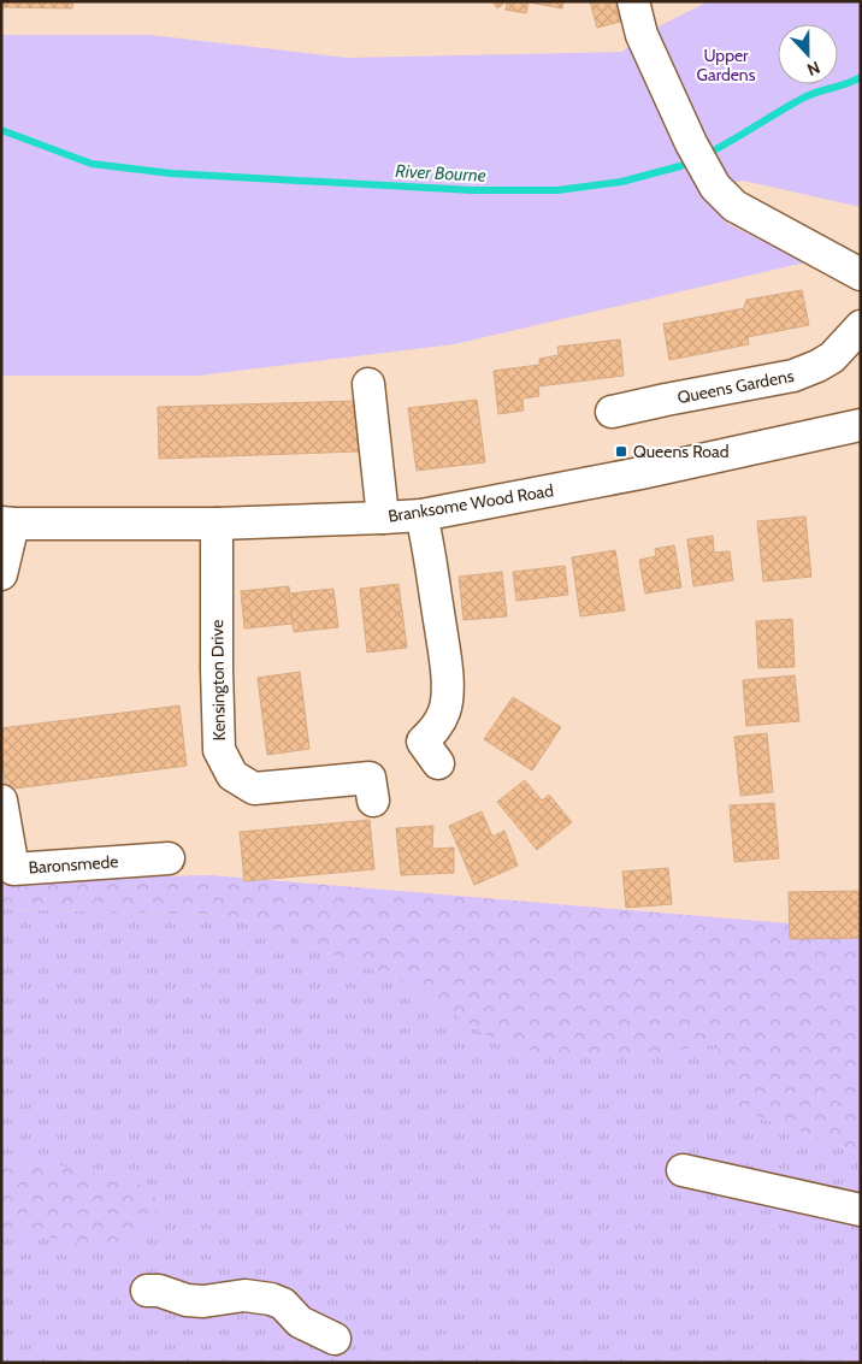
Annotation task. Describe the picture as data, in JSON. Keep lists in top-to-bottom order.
{
  "streets": {
    "street": [
      "Queens Gardens",
      "Branksome Wood Road",
      "Kensington Drive",
      "Baronsmede"
    ]
  },
  "crossings": [
    ["Branksome Wood Road", "Kensington Drive"]
  ],
  "water": ["River Bourne"],
  "parks": ["Upper Gardens"],
  "places": {
    "transit": ["Queens Road"]
  },
  "north": "bottom"
}
